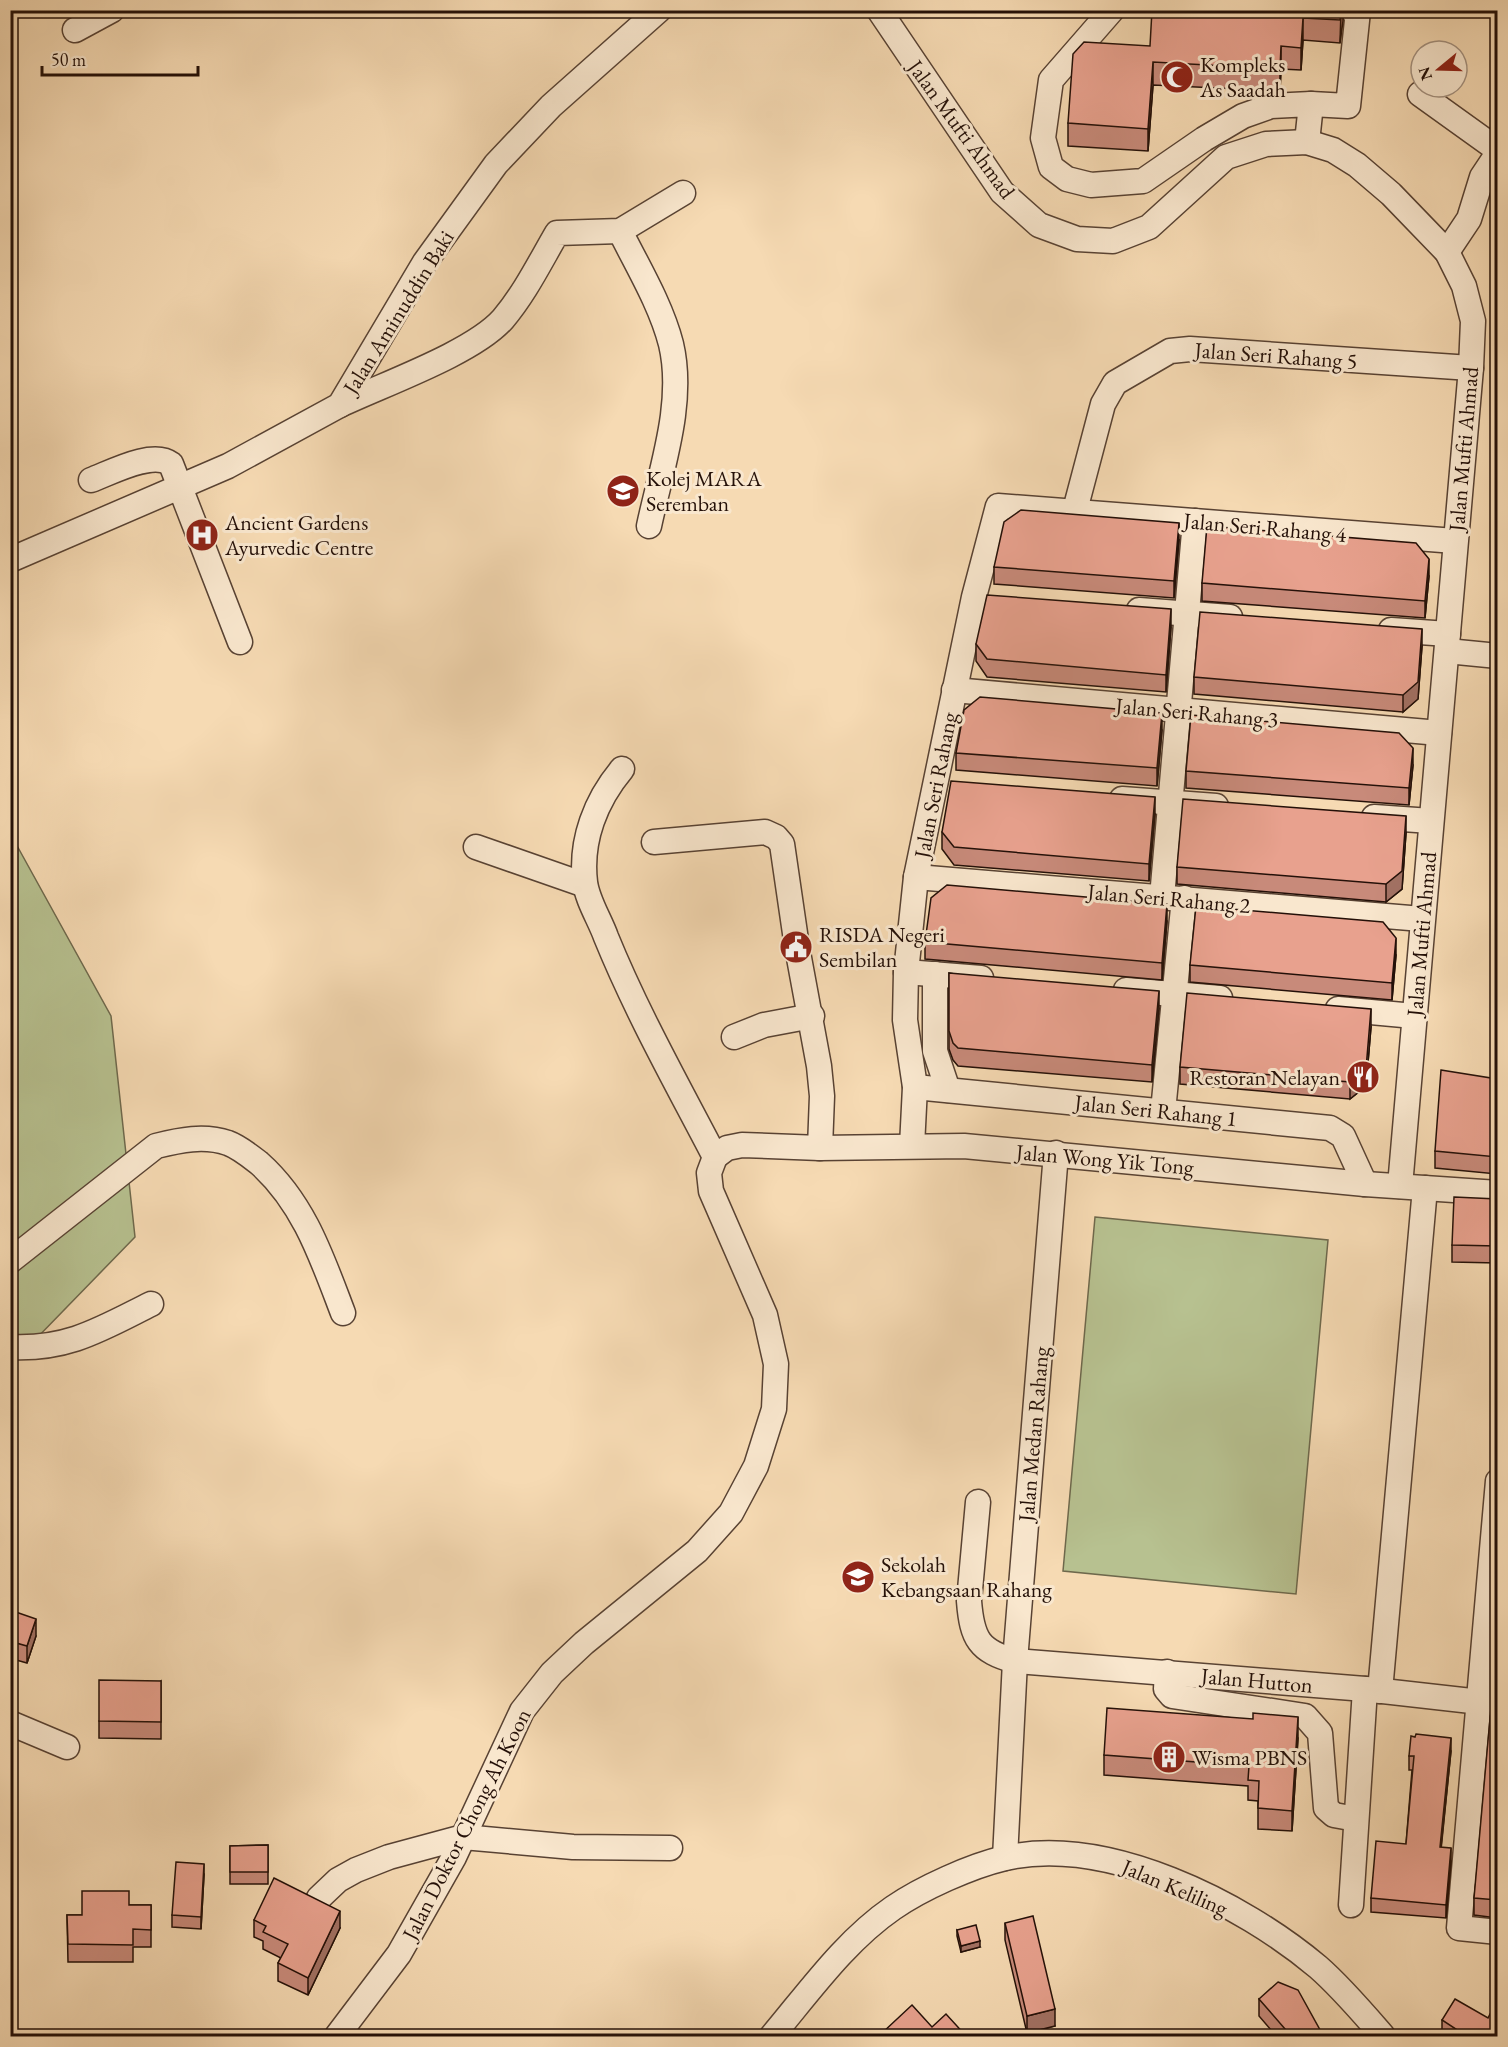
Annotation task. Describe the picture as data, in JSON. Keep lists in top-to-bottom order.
{
  "streets": {
    "street": [
      "Jalan Mufti Ahmad",
      "Jalan Aminuddin Baki",
      "Jalan Seri Rahang 5",
      "Jalan Seri Rahang 4",
      "Jalan Seri Rahang 3",
      "Jalan Seri Rahang",
      "Jalan Seri Rahang 2",
      "Jalan Seri Rahang 1",
      "Jalan Wong Yik Tong",
      "Jalan Medan Rahang",
      "Jalan Hutton",
      "Jalan Doktor Chong Ah Koon",
      "Jalan Keliling"
    ]
  },
  "crossings": [
    ["Jalan Mufti Ahmad", "Jalan Seri Rahang 5"],
    ["Jalan Mufti Ahmad", "Jalan Seri Rahang 4"],
    ["Jalan Mufti Ahmad", "Jalan Seri Rahang 3"],
    ["Jalan Mufti Ahmad", "Jalan Seri Rahang 2"],
    ["Jalan Mufti Ahmad", "Jalan Wong Yik Tong"],
    ["Jalan Seri Rahang 5", "Jalan Seri Rahang 4"],
    ["Jalan Seri Rahang 5", "Jalan Seri Rahang"],
    ["Jalan Seri Rahang 4", "Jalan Seri Rahang"],
    ["Jalan Seri Rahang 3", "Jalan Seri Rahang"],
    ["Jalan Seri Rahang", "Jalan Seri Rahang 2"],
    ["Jalan Seri Rahang", "Jalan Seri Rahang 1"],
    ["Jalan Seri Rahang", "Jalan Wong Yik Tong"],
    ["Jalan Seri Rahang 1", "Jalan Wong Yik Tong"],
    ["Jalan Wong Yik Tong", "Jalan Medan Rahang"],
    ["Jalan Wong Yik Tong", "Jalan Doktor Chong Ah Koon"],
    ["Jalan Medan Rahang", "Jalan Hutton"],
    ["Jalan Medan Rahang", "Jalan Keliling"]
  ],
  "places": {
    "mosque": ["Kompleks As Saadah"],
    "school or university": ["Kolej MARA Seremban", "Sekolah Kebangsaan Rahang"],
    "hospital": ["Ancient Gardens Ayurvedic Centre"],
    "public building": ["RISDA Negeri Sembilan"],
    "restaurant": ["Restoran Nelayan"],
    "building": ["Wisma PBNS"]
  },
  "scale_bar": "50 m",
  "north": "left"
}
